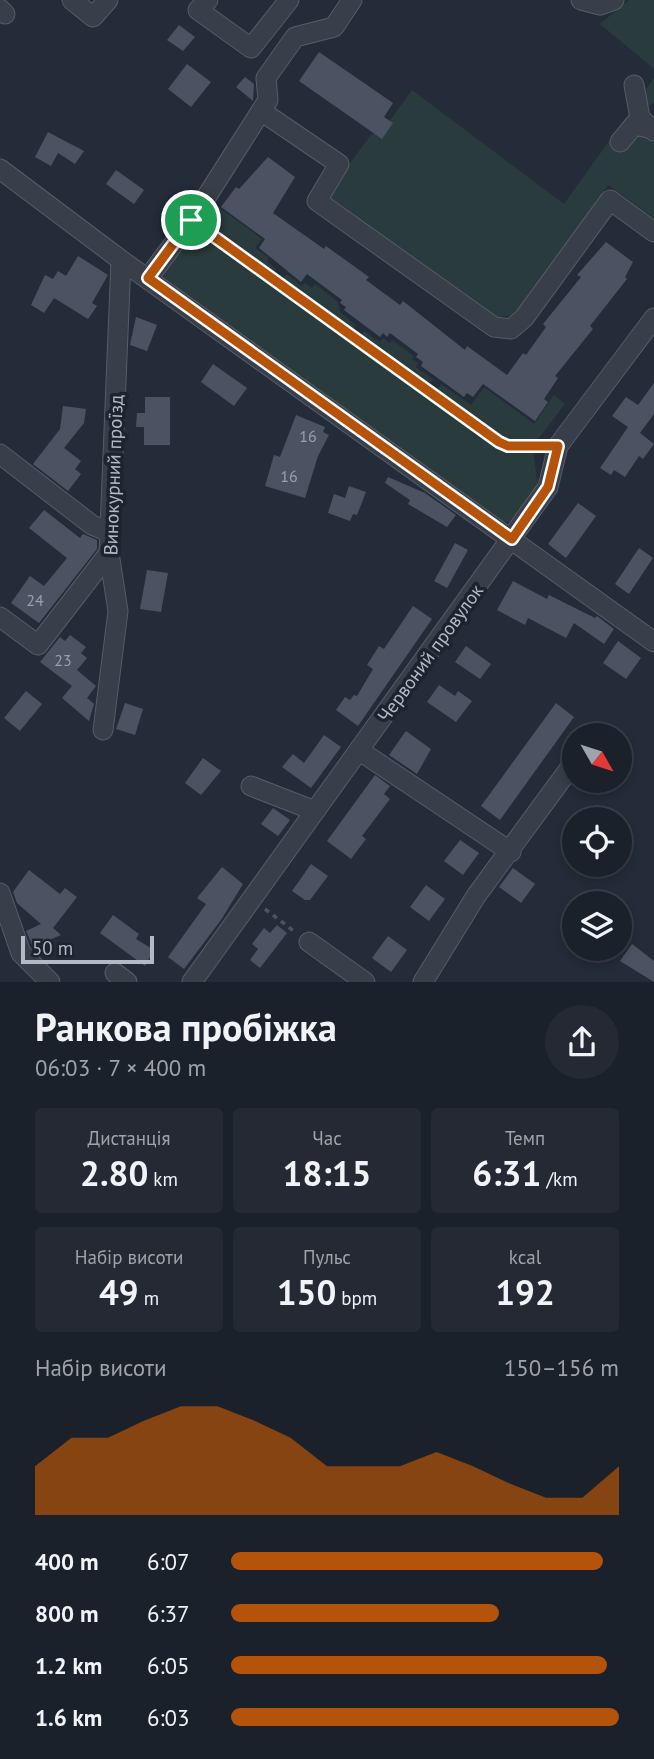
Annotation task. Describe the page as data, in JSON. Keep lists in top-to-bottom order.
{
  "streets": {
    "street": ["Винокурний проїзд", "Червоний провулок"]
  },
  "house_numbers": [
    "16",
    "16",
    "24",
    "23"
  ],
  "scale_bar": "50 m",
  "north": "bottom right",
  "page": {
    "scale": "50 m",
    "heading": ["Ранкова пробіжка", "06:03 · 7 × 400 m"],
    "stats": [
      ["Дистанція", "2.80 km"],
      ["Час", "18:15"],
      ["Темп", "6:31 /km"],
      ["Набір висоти", "49 m"],
      ["Пульс", "150 bpm"],
      ["kcal", "192"]
    ],
    "chart": ["Набір висоти", "150–156 m"],
    "list": [
      {
        "name": "400 m",
        "note": "6:07"
      },
      {
        "name": "800 m",
        "note": "6:37"
      },
      {
        "name": "1.2 km",
        "note": "6:05"
      },
      {
        "name": "1.6 km",
        "note": "6:03"
      }
    ]
  }
}
